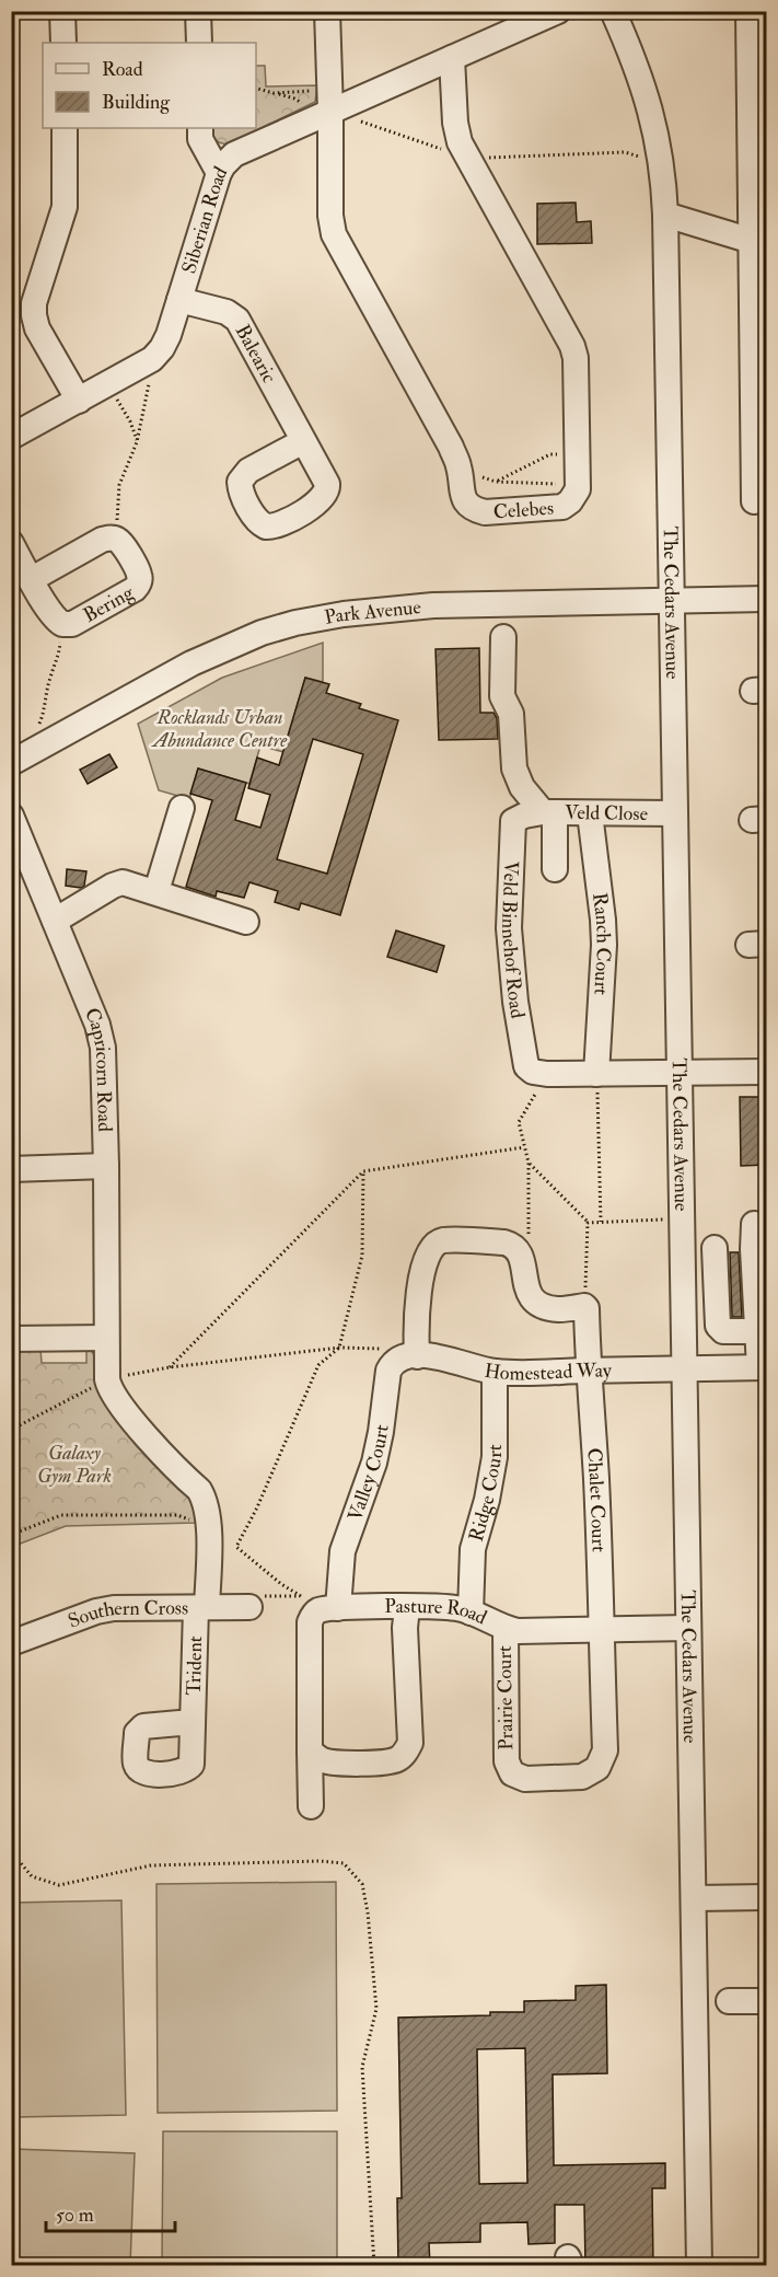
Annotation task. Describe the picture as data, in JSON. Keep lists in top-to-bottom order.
{
  "streets": {
    "street": [
      "Siberian Road",
      "Balearic",
      "Celebes",
      "The Cedars Avenue",
      "Bering",
      "Park Avenue",
      "Veld Close",
      "Veld Binnehof Road",
      "Ranch Court",
      "Capricorn Road",
      "Homestead Way",
      "Valley Court",
      "Ridge Court",
      "Chalet Court",
      "Pasture Road",
      "Southern Cross",
      "Trident",
      "Prairie Court"
    ]
  },
  "crossings": [
    ["Siberian Road", "Balearic"],
    ["Siberian Road", "Celebes"],
    ["The Cedars Avenue", "Park Avenue"],
    ["The Cedars Avenue", "Veld Close"],
    ["The Cedars Avenue", "Homestead Way"],
    ["The Cedars Avenue", "Pasture Road"],
    ["Veld Close", "Veld Binnehof Road"],
    ["Veld Close", "Ranch Court"],
    ["Capricorn Road", "Southern Cross"],
    ["Capricorn Road", "Trident"],
    ["Homestead Way", "Valley Court"],
    ["Homestead Way", "Ridge Court"],
    ["Homestead Way", "Chalet Court"],
    ["Valley Court", "Pasture Road"],
    ["Ridge Court", "Pasture Road"],
    ["Chalet Court", "Pasture Road"],
    ["Chalet Court", "Prairie Court"],
    ["Pasture Road", "Prairie Court"],
    ["Southern Cross", "Trident"]
  ],
  "parks": ["Rocklands Urban Abundance Centre", "Galaxy Gym Park"],
  "legend": ["Road", "Building"],
  "scale_bar": "50 m"
}
